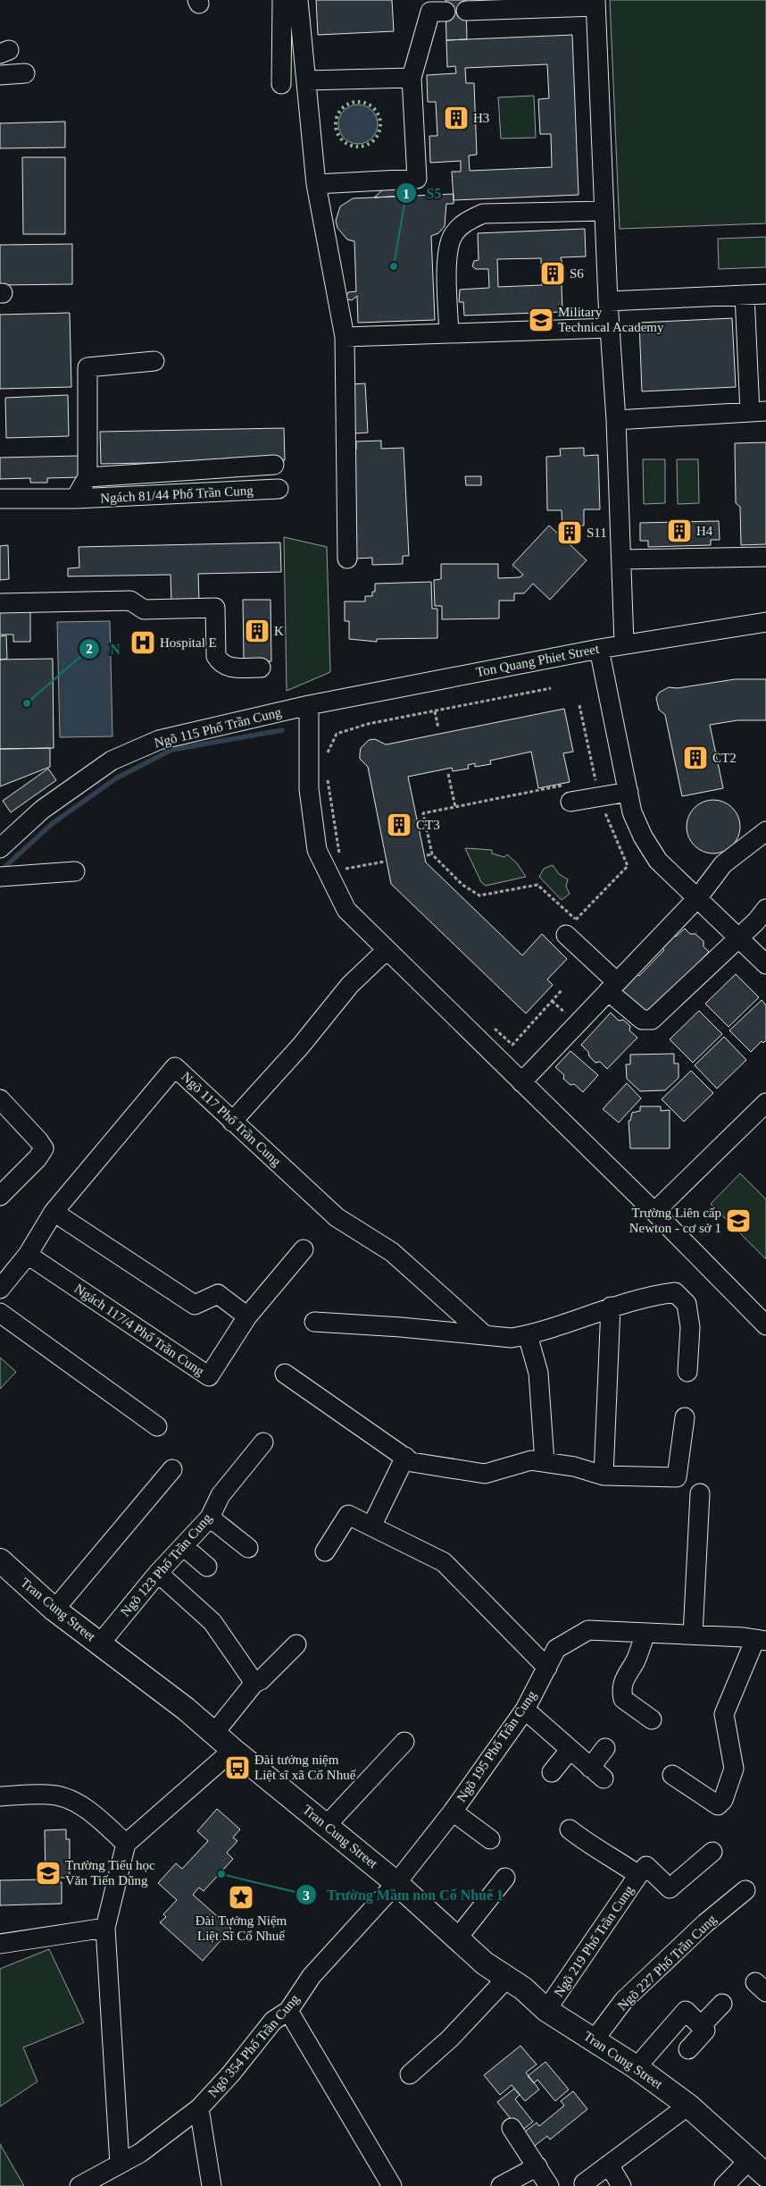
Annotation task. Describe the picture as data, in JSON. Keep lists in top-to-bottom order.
{
  "streets": {
    "main road": ["Tran Cung Street"],
    "street": [
      "Ngách 81/44 Phố Trần Cung",
      "Ton Quang Phiet Street",
      "Ngõ 115 Phố Trần Cung",
      "Ngõ 117 Phố Trần Cung",
      "Ngách 117/4 Phố Trần Cung",
      "Ngõ 123 Phố Trần Cung",
      "Ngõ 195 Phố Trần Cung",
      "Ngõ 219 Phố Trần Cung",
      "Ngõ 227 Phố Trần Cung",
      "Ngõ 354 Phố Trần Cung"
    ]
  },
  "crossings": [
    ["Ton Quang Phiet Street", "Ngõ 115 Phố Trần Cung"],
    ["Ngõ 117 Phố Trần Cung", "Ngách 117/4 Phố Trần Cung"],
    ["Ngõ 123 Phố Trần Cung", "Tran Cung Street"],
    ["Tran Cung Street", "Ngõ 195 Phố Trần Cung"],
    ["Tran Cung Street", "Ngõ 219 Phố Trần Cung"],
    ["Tran Cung Street", "Ngõ 227 Phố Trần Cung"],
    ["Tran Cung Street", "Ngõ 354 Phố Trần Cung"],
    ["Ngõ 195 Phố Trần Cung", "Ngõ 354 Phố Trần Cung"]
  ],
  "places": {
    "building": [
      "H3",
      "S6",
      "H4",
      "S11",
      "K",
      "CT2",
      "CT3"
    ],
    "other": ["S5", "N", "Trường Mầm non Cổ Nhuế 1"],
    "school or university": ["Military Technical Academy", "Trường Liên cấp Newton - cơ sở 1", "Trường Tiểu học Văn Tiến Dũng"],
    "hospital": ["Hospital E"],
    "bus stop": ["Đài tưởng niệm Liệt sĩ xã Cổ Nhuế"],
    "place": ["Đài Tưởng Niệm Liệt Sĩ Cổ Nhuế"]
  }
}
